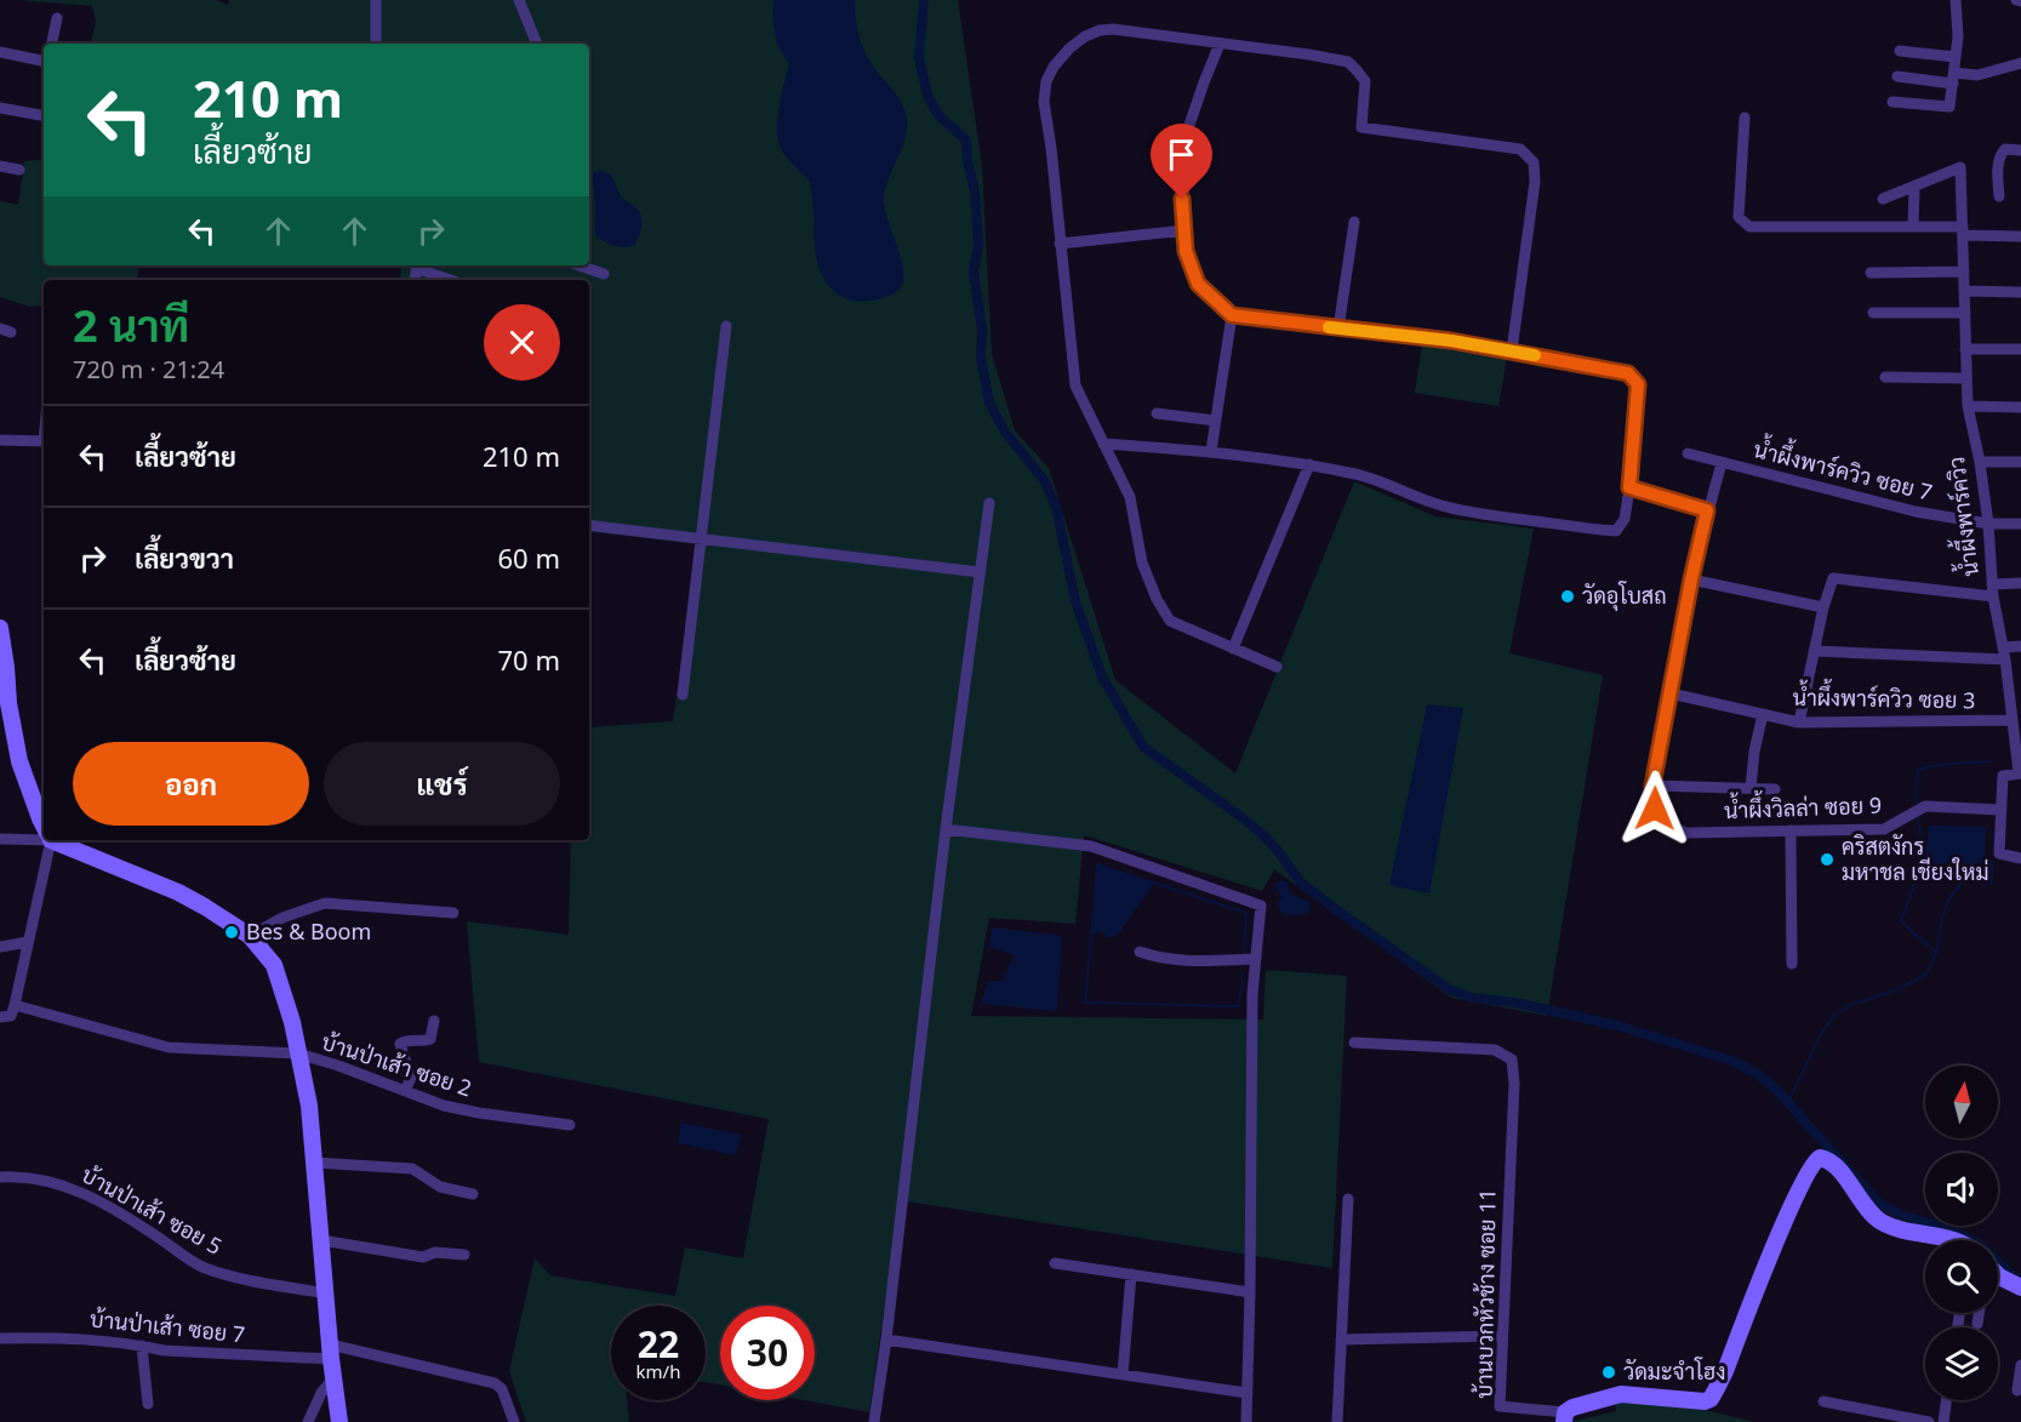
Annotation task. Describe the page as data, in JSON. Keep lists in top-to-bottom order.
{
  "streets": {
    "street": [
      "น้ำผึ้งพาร์ควิว ซอย 7",
      "น้ำผึ้งพาร์ควิว",
      "น้ำผึ้งพาร์ควิว ซอย 3",
      "น้ำผึ้งวิลล่า ซอย 9",
      "บ้านป่าเส้า ซอย 2",
      "บ้านป่าเส้า ซอย 5",
      "บ้านบวกหัวช้าง ซอย 11",
      "บ้านป่าเส้า ซอย 7"
    ]
  },
  "crossings": [
    ["น้ำผึ้งพาร์ควิว ซอย 7", "น้ำผึ้งพาร์ควิว"],
    ["น้ำผึ้งพาร์ควิว ซอย 7", "น้ำผึ้งวิลล่า ซอย 9"],
    ["น้ำผึ้งพาร์ควิว", "น้ำผึ้งพาร์ควิว ซอย 3"],
    ["น้ำผึ้งพาร์ควิว ซอย 3", "น้ำผึ้งวิลล่า ซอย 9"]
  ],
  "places": [
    "วัดอุโบสถ",
    "คริสตงักร มหาชล เชียงใหม่",
    "Bes & Boom",
    "วัดมะจำโฮง"
  ],
  "north": "top",
  "page": {
    "turn": ["210 m", "เลี้ยวซ้าย"],
    "heading": ["2 นาที", "720 m · 21:24"],
    "list": [
      {
        "name": "เลี้ยวซ้าย",
        "value": "210 m"
      },
      {
        "name": "เลี้ยวขวา",
        "value": "60 m"
      },
      {
        "name": "เลี้ยวซ้าย",
        "value": "70 m"
      }
    ],
    "buttons": ["ออก", "แชร์"],
    "speed": "22 km/h",
    "limit": "30"
  }
}
